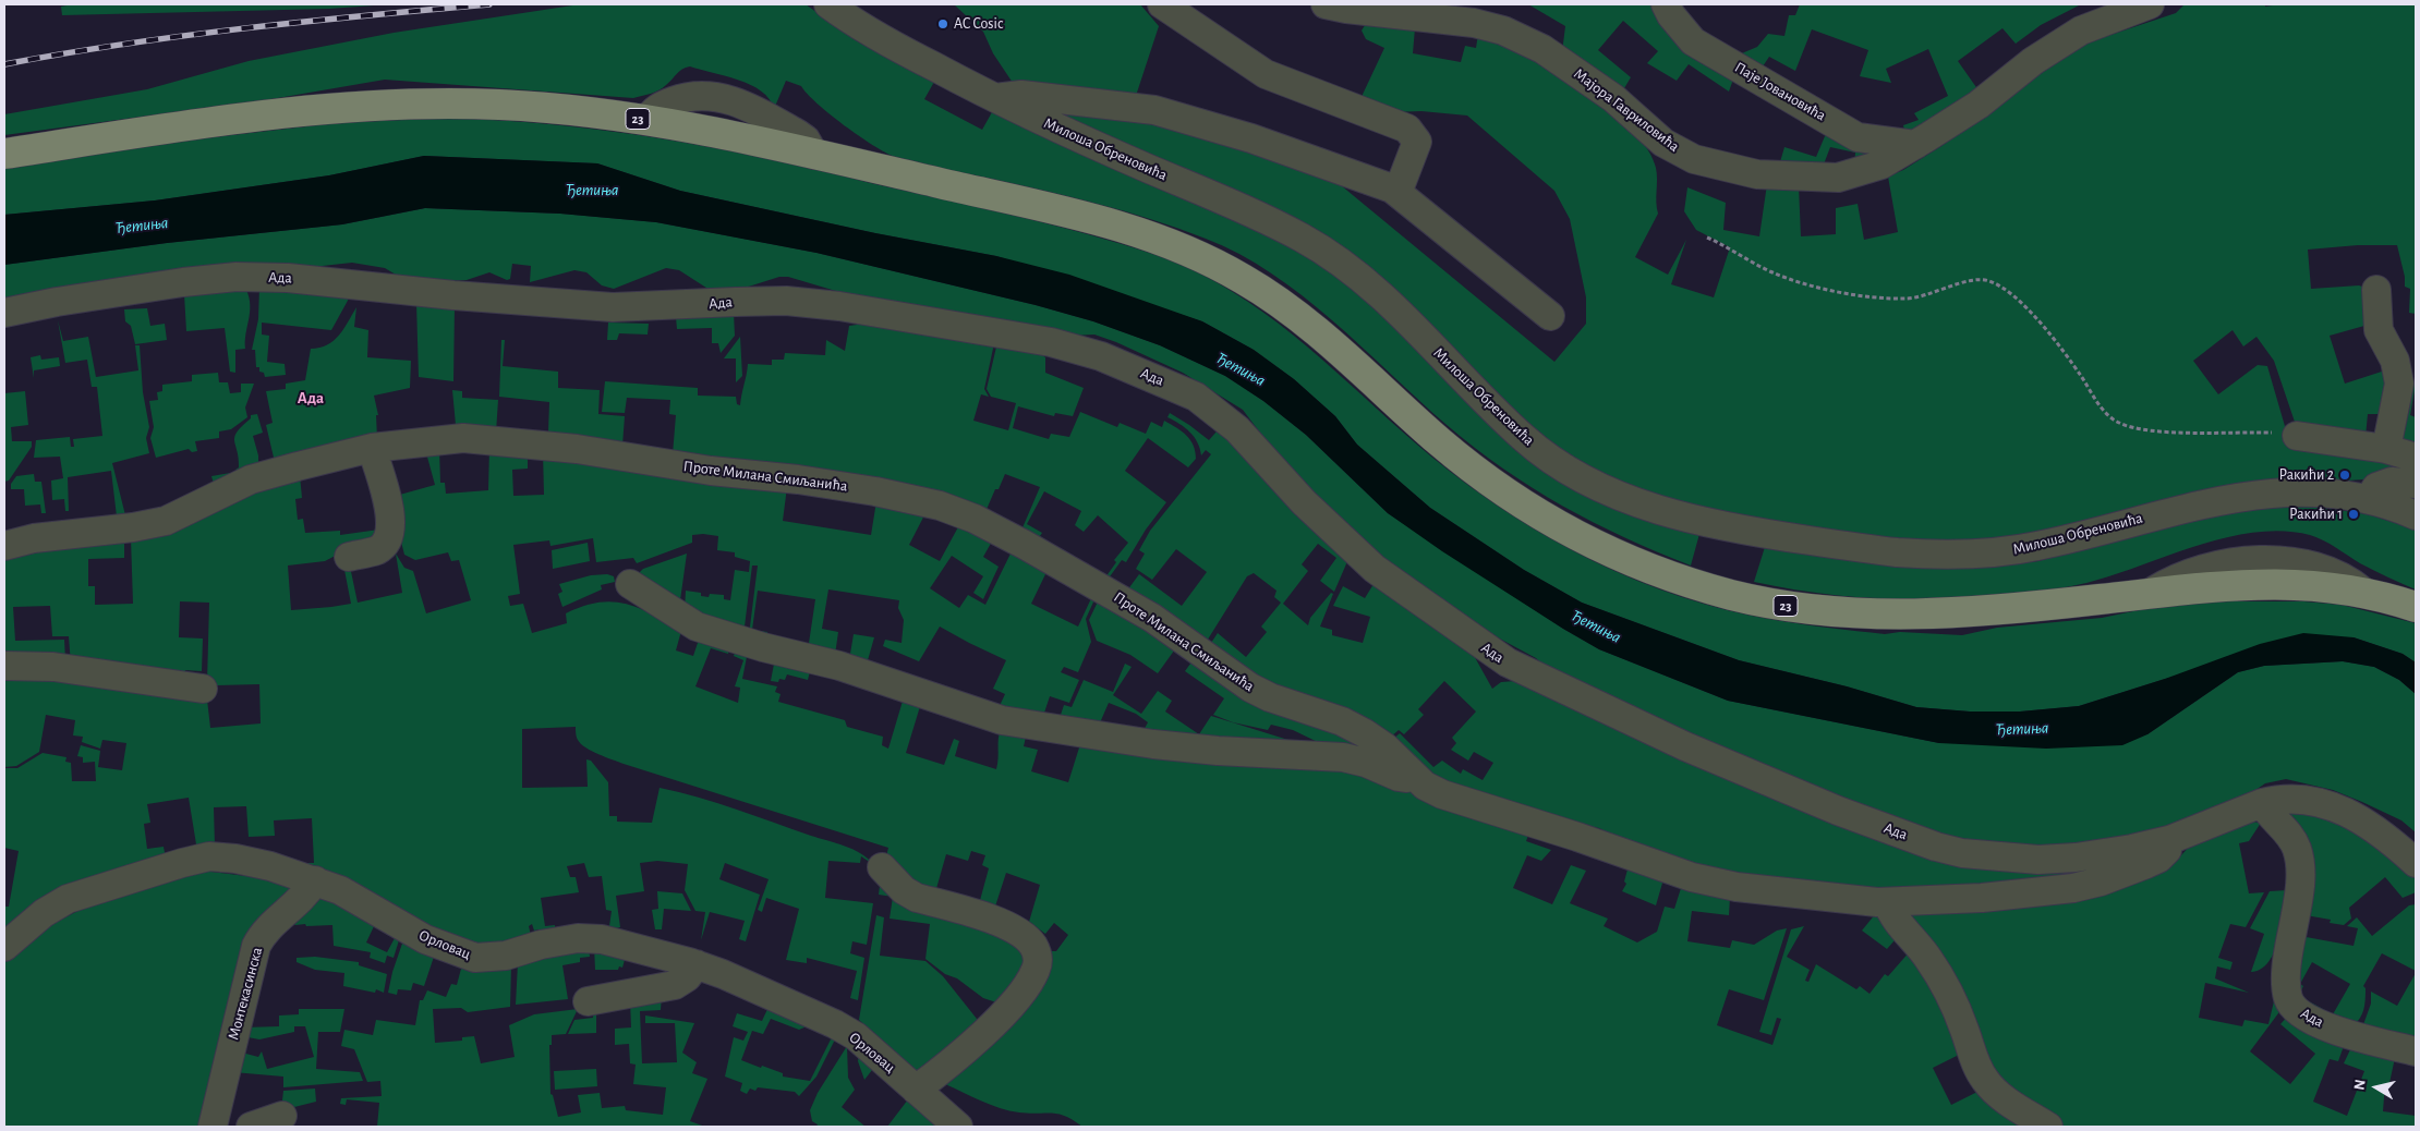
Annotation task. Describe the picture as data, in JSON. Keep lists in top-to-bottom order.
{
  "streets": {
    "main road": ["23"],
    "street": [
      "Паје Јовановића",
      "Мајора Гавриловића",
      "Милоша Обреновића",
      "Ада",
      "Проте Милана Смиљанића",
      "Орловац",
      "Монтекасинска"
    ]
  },
  "crossings": [
    ["Паје Јовановића", "Мајора Гавриловића"],
    ["Орловац", "Монтекасинска"]
  ],
  "districts": ["Ада"],
  "water": ["Ђетиња"],
  "places": ["AC Cosic", "Ракићи 2", "Ракићи 1"],
  "north": "left"
}
